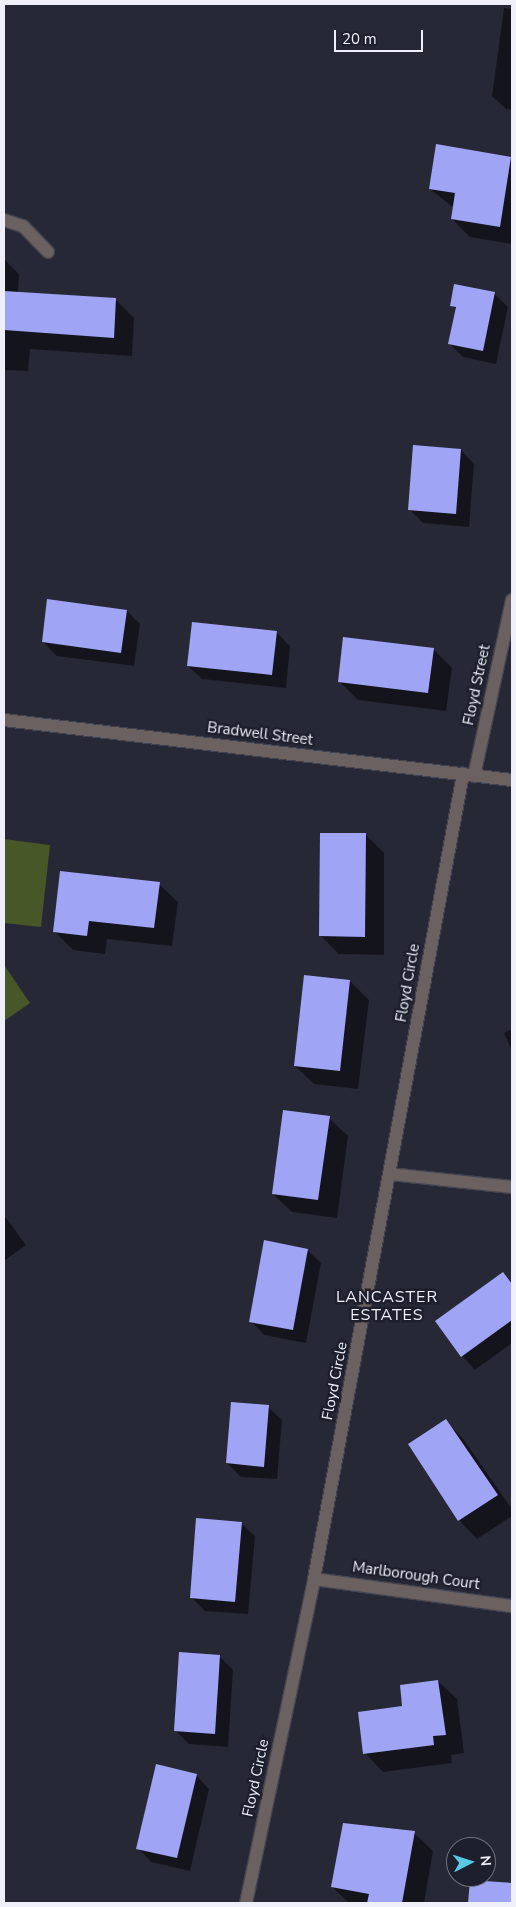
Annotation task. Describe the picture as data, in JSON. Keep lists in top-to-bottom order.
{
  "streets": {
    "street": [
      "Floyd Street",
      "Bradwell Street",
      "Floyd Circle",
      "Marlborough Court"
    ]
  },
  "crossings": [
    ["Floyd Street", "Bradwell Street"],
    ["Floyd Street", "Floyd Circle"],
    ["Bradwell Street", "Floyd Circle"],
    ["Floyd Circle", "Marlborough Court"]
  ],
  "districts": ["LANCASTER ESTATES"],
  "scale_bar": "20 m",
  "north": "right"
}
